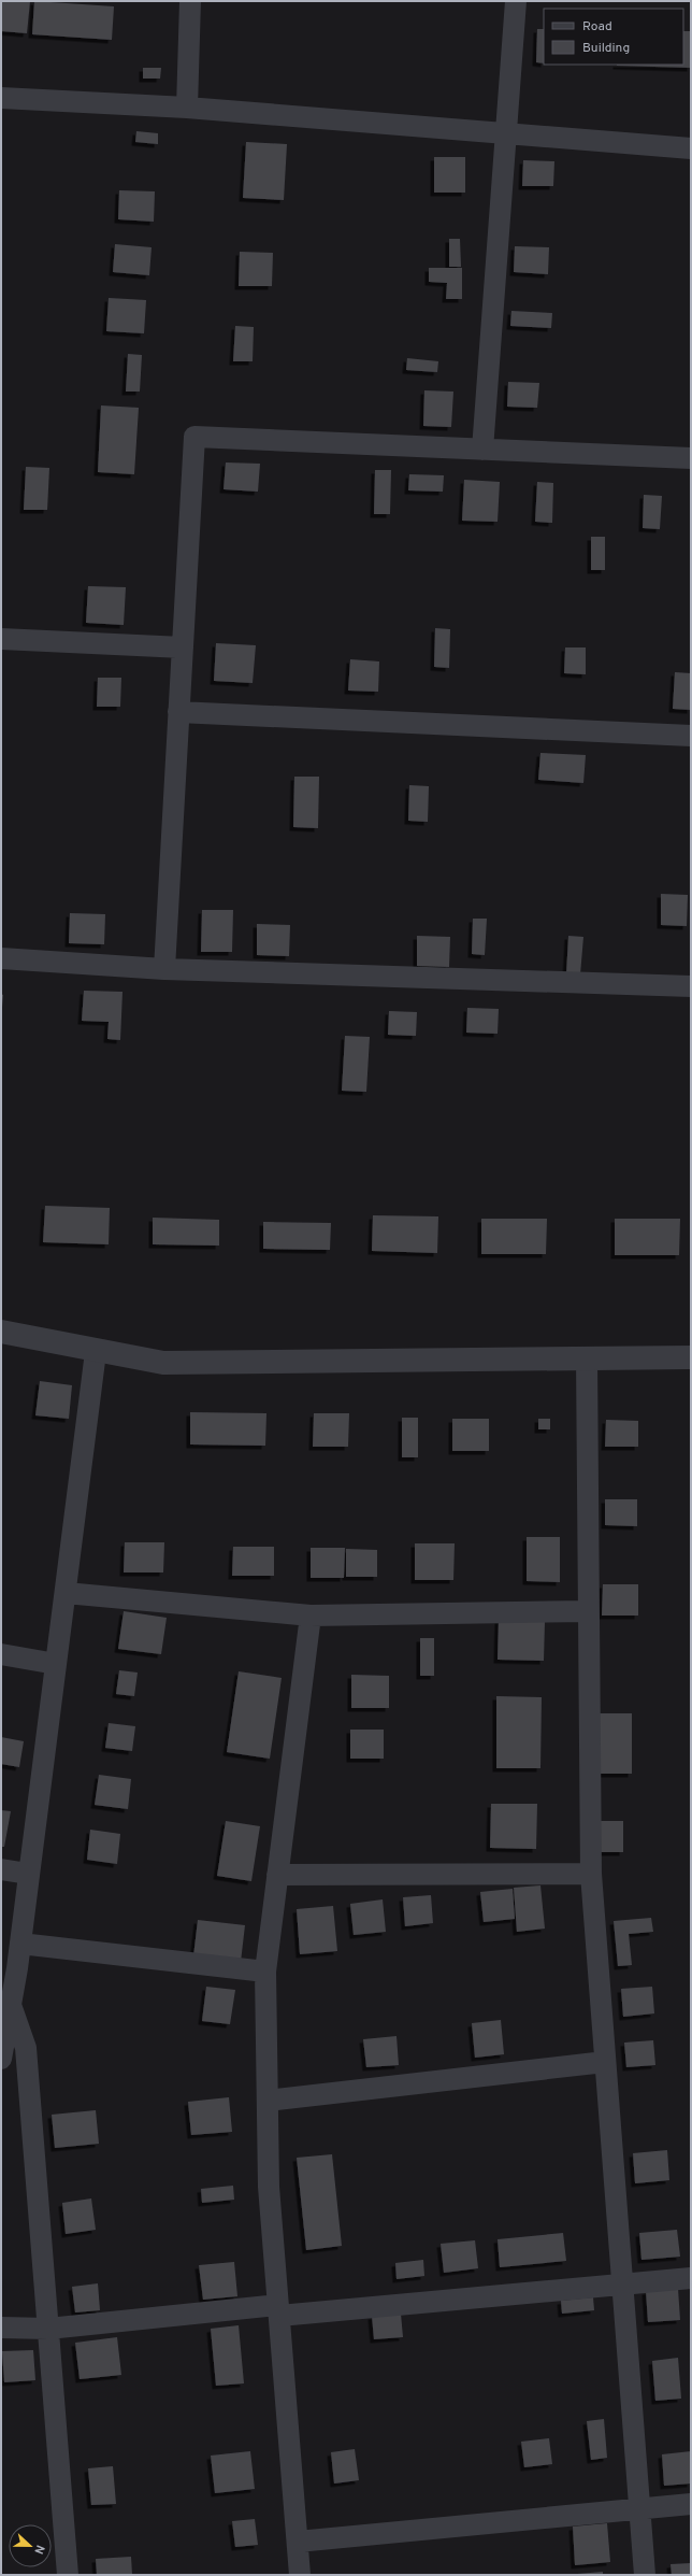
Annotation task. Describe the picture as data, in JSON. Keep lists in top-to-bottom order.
{
  "legend": ["Road", "Building"],
  "north": "right"
}
